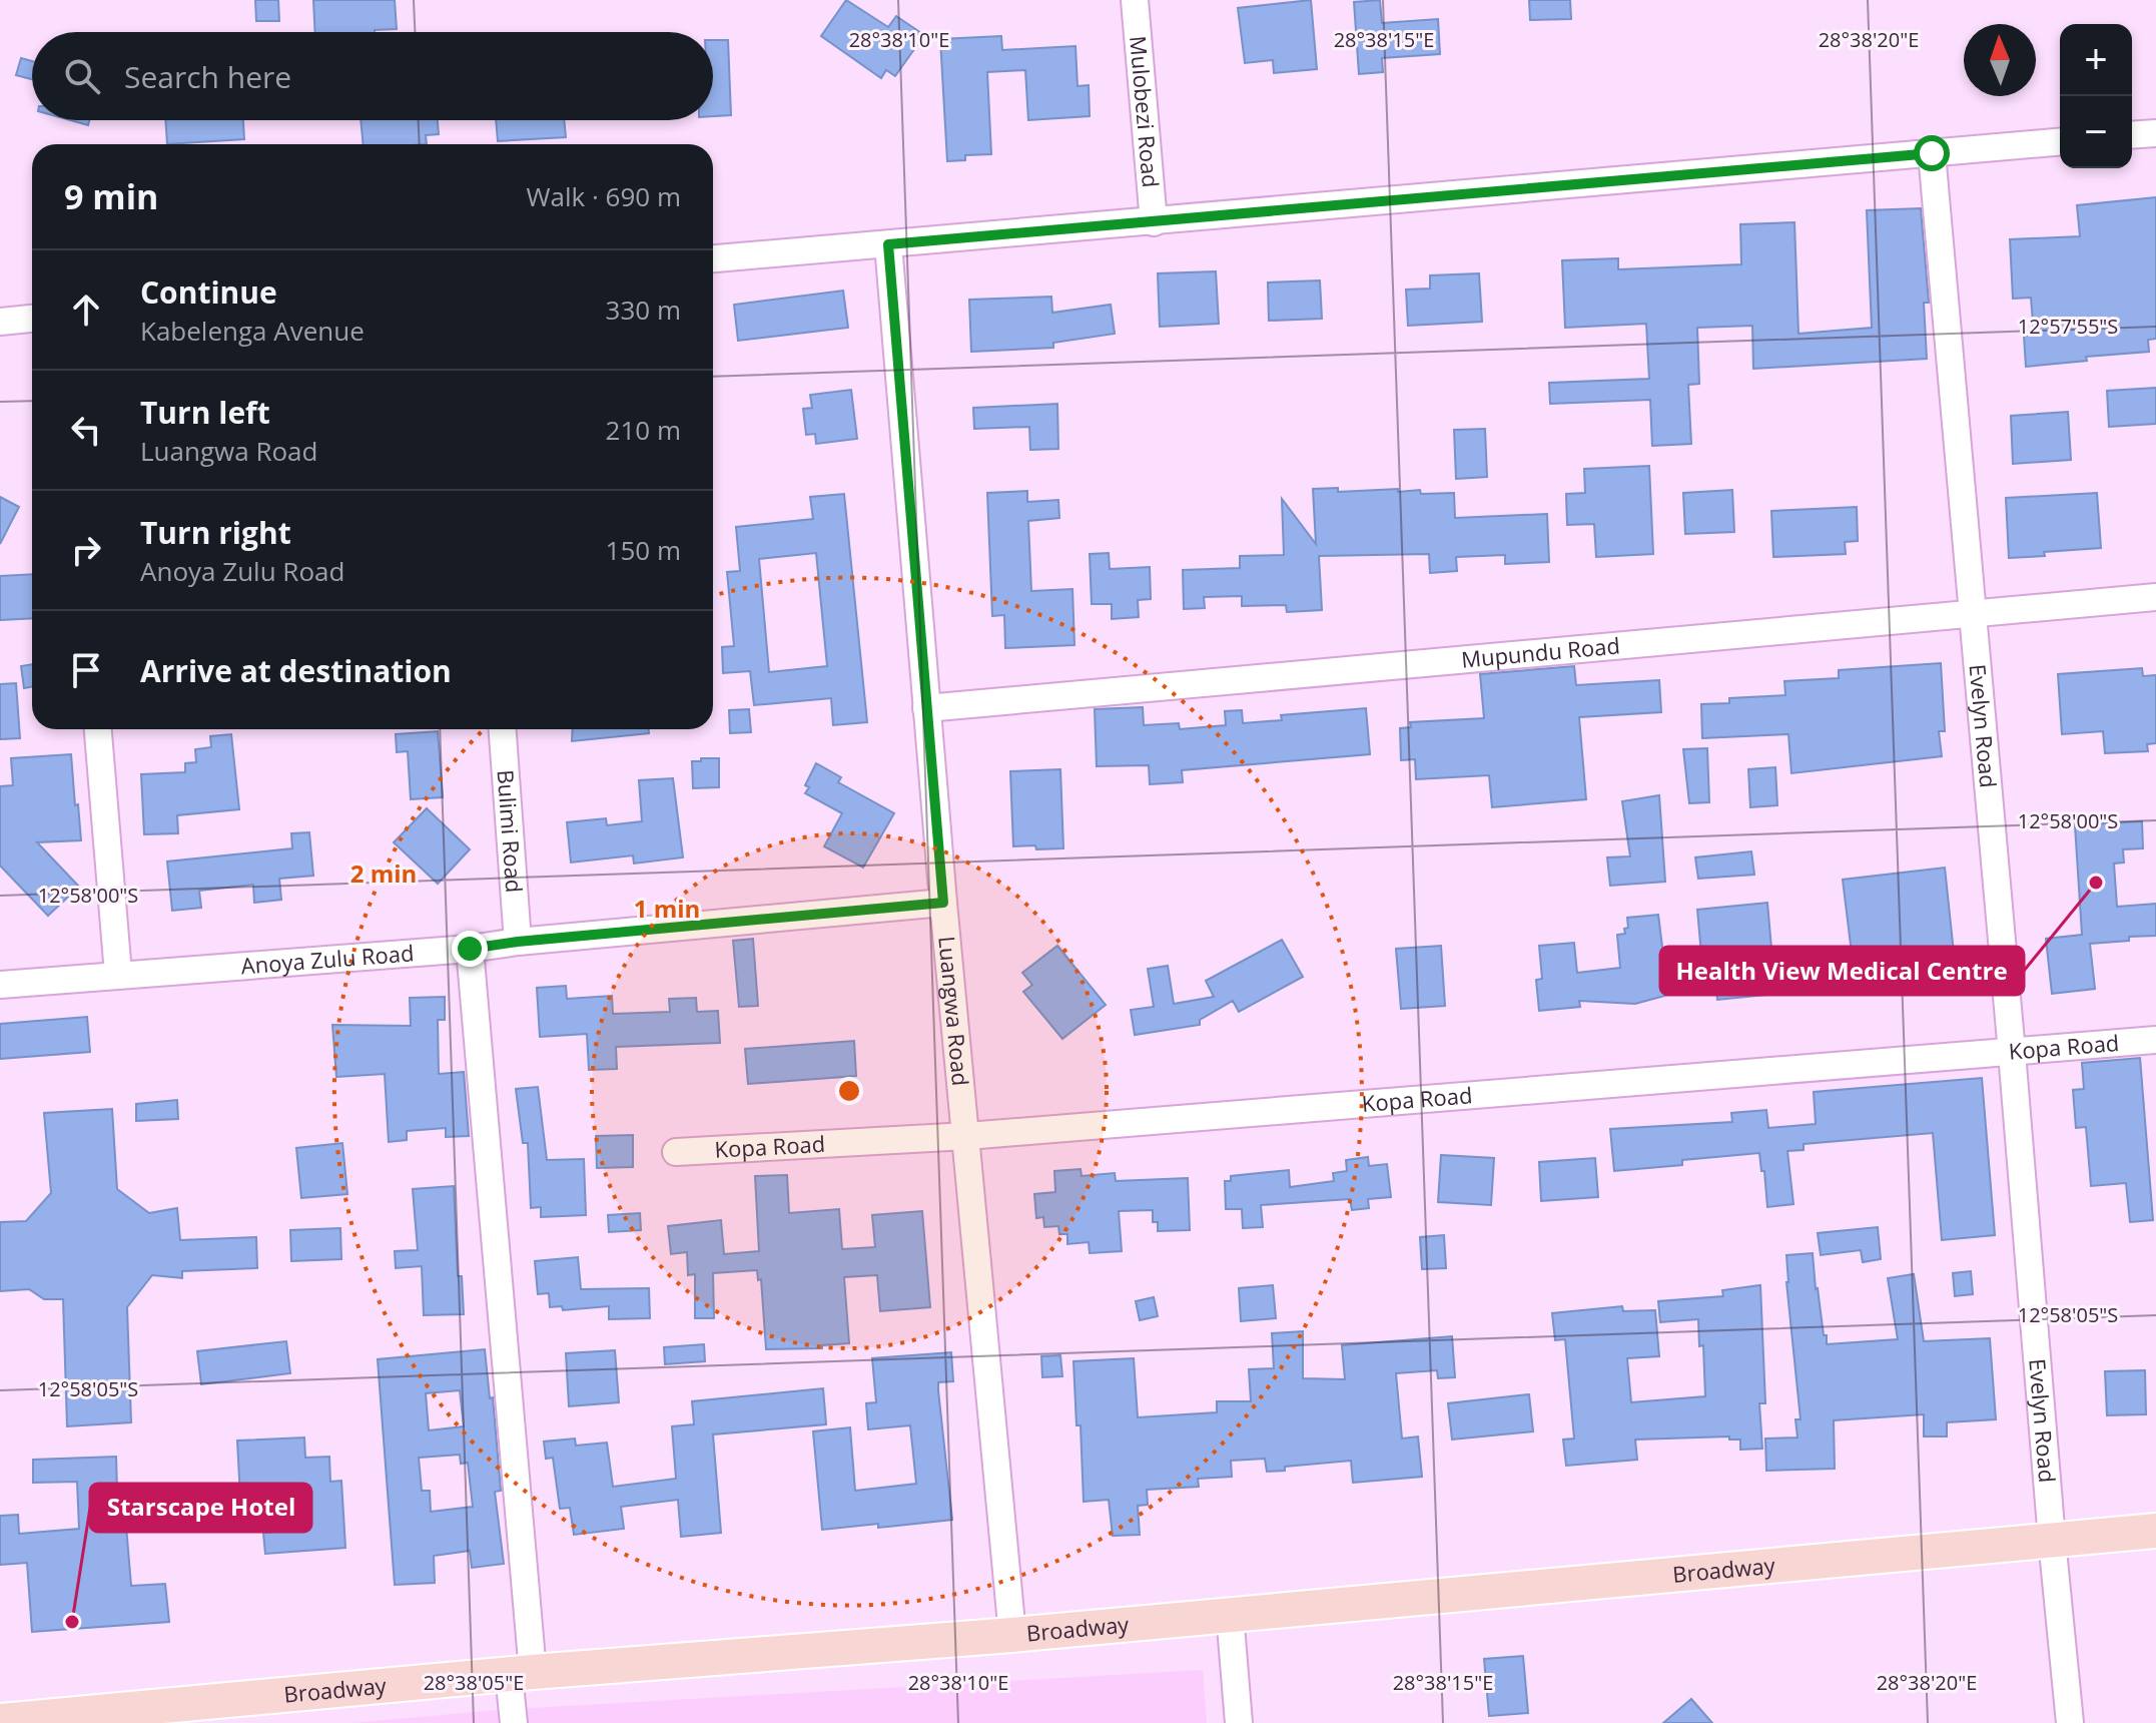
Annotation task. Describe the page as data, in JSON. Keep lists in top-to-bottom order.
{
  "streets": {
    "main road": ["Broadway"],
    "street": [
      "Mulobezi Road",
      "Mupundu Road",
      "Evelyn Road",
      "Bulimi Road",
      "Anoya Zulu Road",
      "Luangwa Road",
      "Kopa Road"
    ]
  },
  "crossings": [
    ["Mupundu Road", "Evelyn Road"],
    ["Mupundu Road", "Luangwa Road"],
    ["Evelyn Road", "Kopa Road"],
    ["Evelyn Road", "Broadway"],
    ["Bulimi Road", "Anoya Zulu Road"],
    ["Anoya Zulu Road", "Luangwa Road"],
    ["Luangwa Road", "Kopa Road"],
    ["Luangwa Road", "Broadway"]
  ],
  "places": ["Health View Medical Centre", "Starscape Hotel"],
  "north": "top",
  "page": {
    "map_buttons": ["+", "−"],
    "search": "Search here",
    "heading": ["9 min", "Walk · 690 m"],
    "list": [
      ["Continue", "Kabelenga Avenue", "330 m"],
      ["Turn left", "Luangwa Road", "210 m"],
      ["Turn right", "Anoya Zulu Road", "150 m"],
      "Arrive at destination"
    ]
  },
  "coordinates": [
    "28°38'10\"E",
    "28°38'15\"E",
    "28°38'20\"E",
    "12°57'55\"S",
    "12°58'00\"S",
    "12°58'05\"S",
    "28°38'05\"E"
  ],
  "rings": ["2 min", "1 min"]
}
